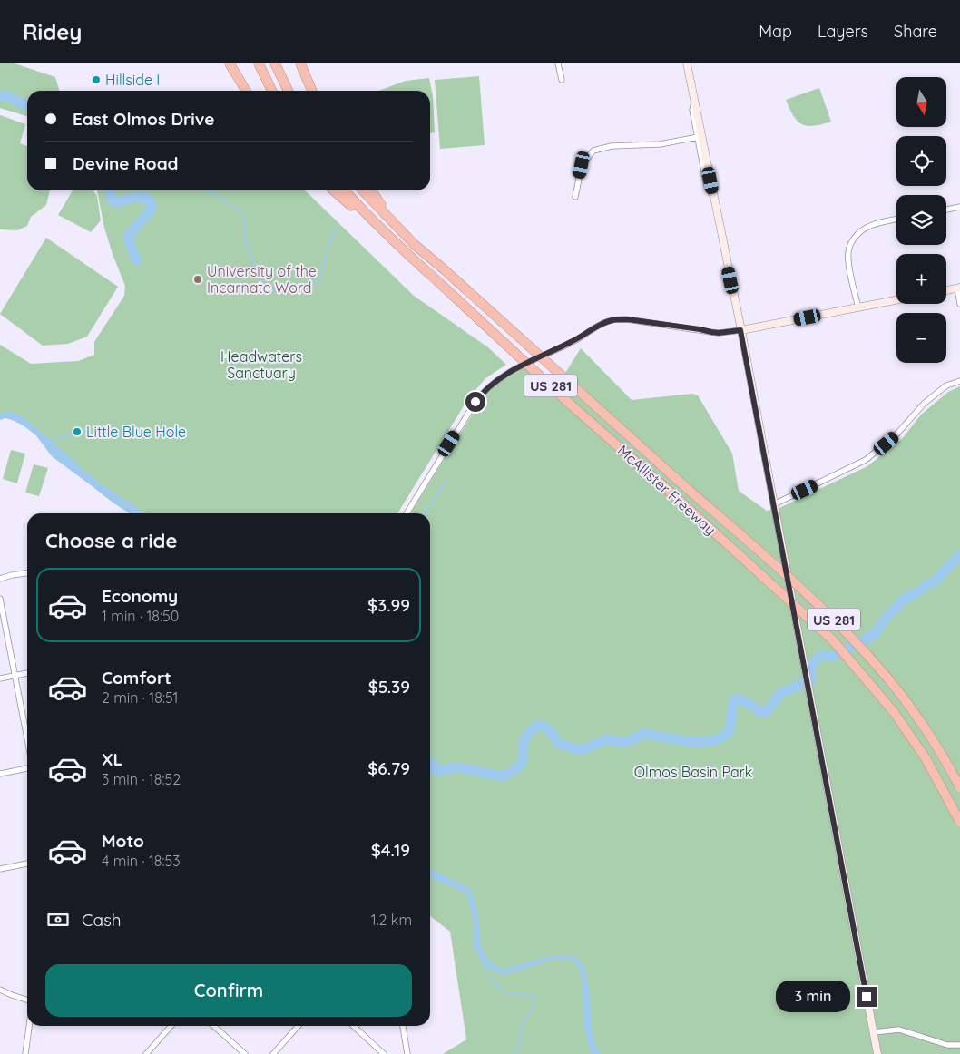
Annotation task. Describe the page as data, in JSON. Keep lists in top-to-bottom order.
{
  "streets": {
    "highway": ["US 281", "McAllister Freeway"]
  },
  "parks": ["Headwaters Sanctuary", "Olmos Basin Park"],
  "places": ["Hillside I", "University of the Incarnate Word", "Little Blue Hole"],
  "north": "bottom",
  "page": {
    "header": "Ridey",
    "nav": ["Map", "Layers", "Share"],
    "map_buttons": ["+", "−"],
    "banner": ["East Olmos Drive", "Devine Road"],
    "heading": "Choose a ride",
    "list": [
      {
        "name": "Economy",
        "note": "1 min · 18:50",
        "value": "$3.99"
      },
      {
        "name": "Comfort",
        "note": "2 min · 18:51",
        "value": "$5.39"
      },
      {
        "name": "XL",
        "note": "3 min · 18:52",
        "value": "$6.79"
      },
      {
        "name": "Moto",
        "note": "4 min · 18:53",
        "value": "$4.19"
      }
    ],
    "pay": ["Cash", "1.2 km"],
    "buttons": "Confirm",
    "bubble": "3 min"
  }
}
